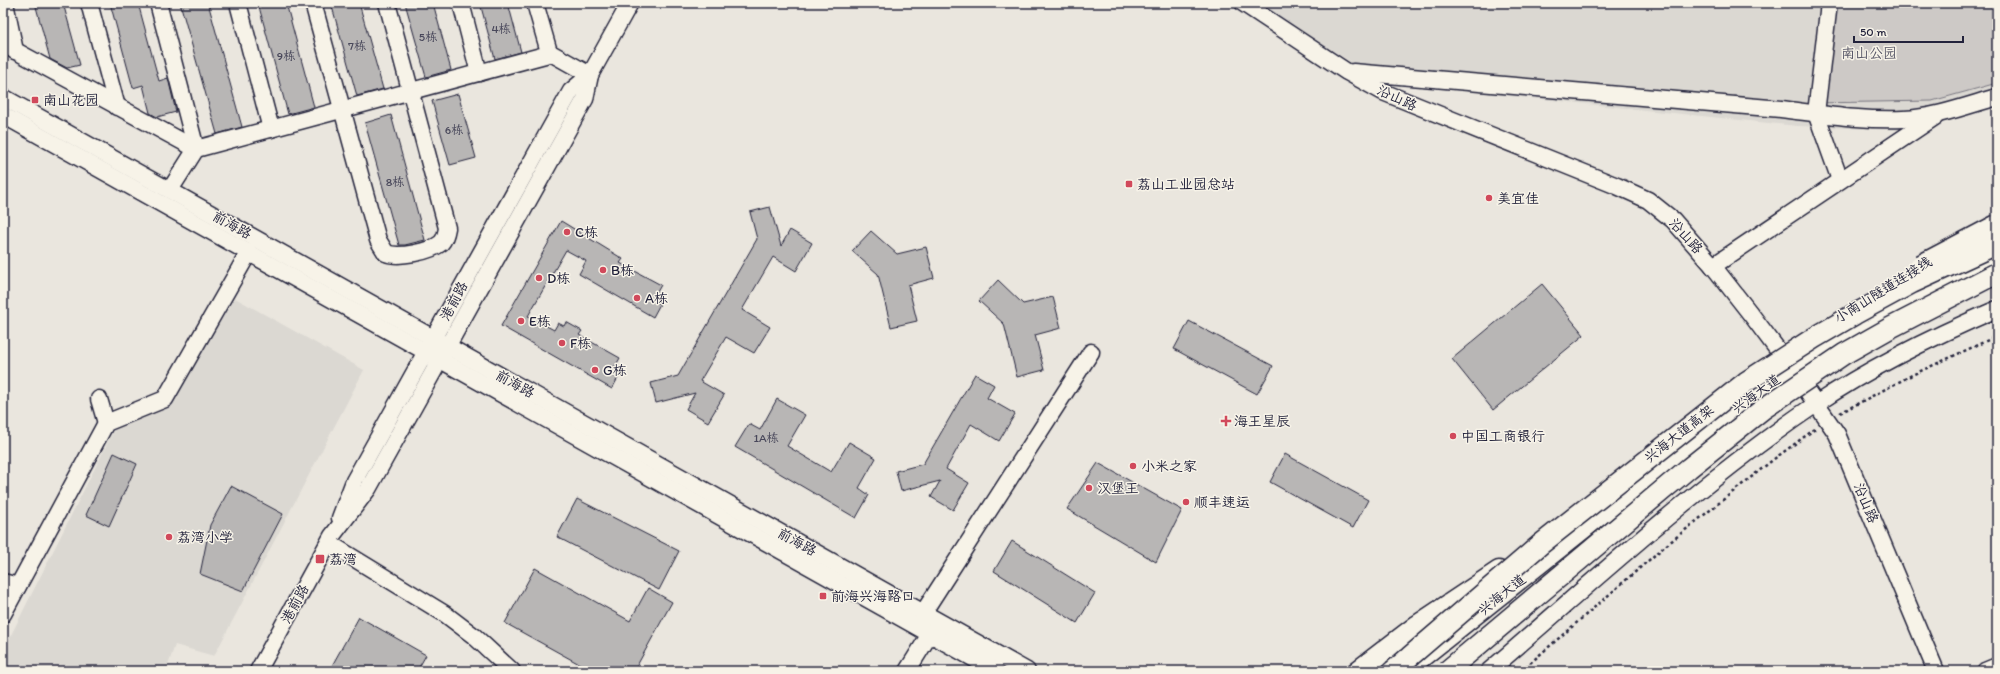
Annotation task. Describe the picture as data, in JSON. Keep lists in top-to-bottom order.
{
  "streets": {
    "main road": ["小南山隧道连接线", "兴海大道高架"],
    "street": [
      "沿山路",
      "前海路",
      "港前路",
      "兴海大道"
    ]
  },
  "crossings": [
    ["沿山路", "小南山隧道连接线"],
    ["沿山路", "兴海大道"],
    ["沿山路", "兴海大道高架"],
    ["前海路", "港前路"],
    ["小南山隧道连接线", "兴海大道"],
    ["小南山隧道连接线", "兴海大道高架"],
    ["兴海大道", "兴海大道高架"]
  ],
  "parks": ["南山公园"],
  "places": {
    "transit": [
      "南山花园",
      "荔山工业园总站",
      "荔湾",
      "前海兴海路口"
    ],
    "other": [
      "美宜佳",
      "C栋",
      "B栋",
      "D栋",
      "A栋",
      "E栋",
      "F栋",
      "G栋",
      "中国工商银行",
      "小米之家",
      "汉堡王",
      "顺丰速运",
      "荔湾小学"
    ],
    "health": ["海王星辰"]
  },
  "house_numbers": [
    "4栋",
    "5栋",
    "7栋",
    "9栋",
    "6栋",
    "8栋",
    "1A栋"
  ],
  "scale_bar": "50 m"
}
